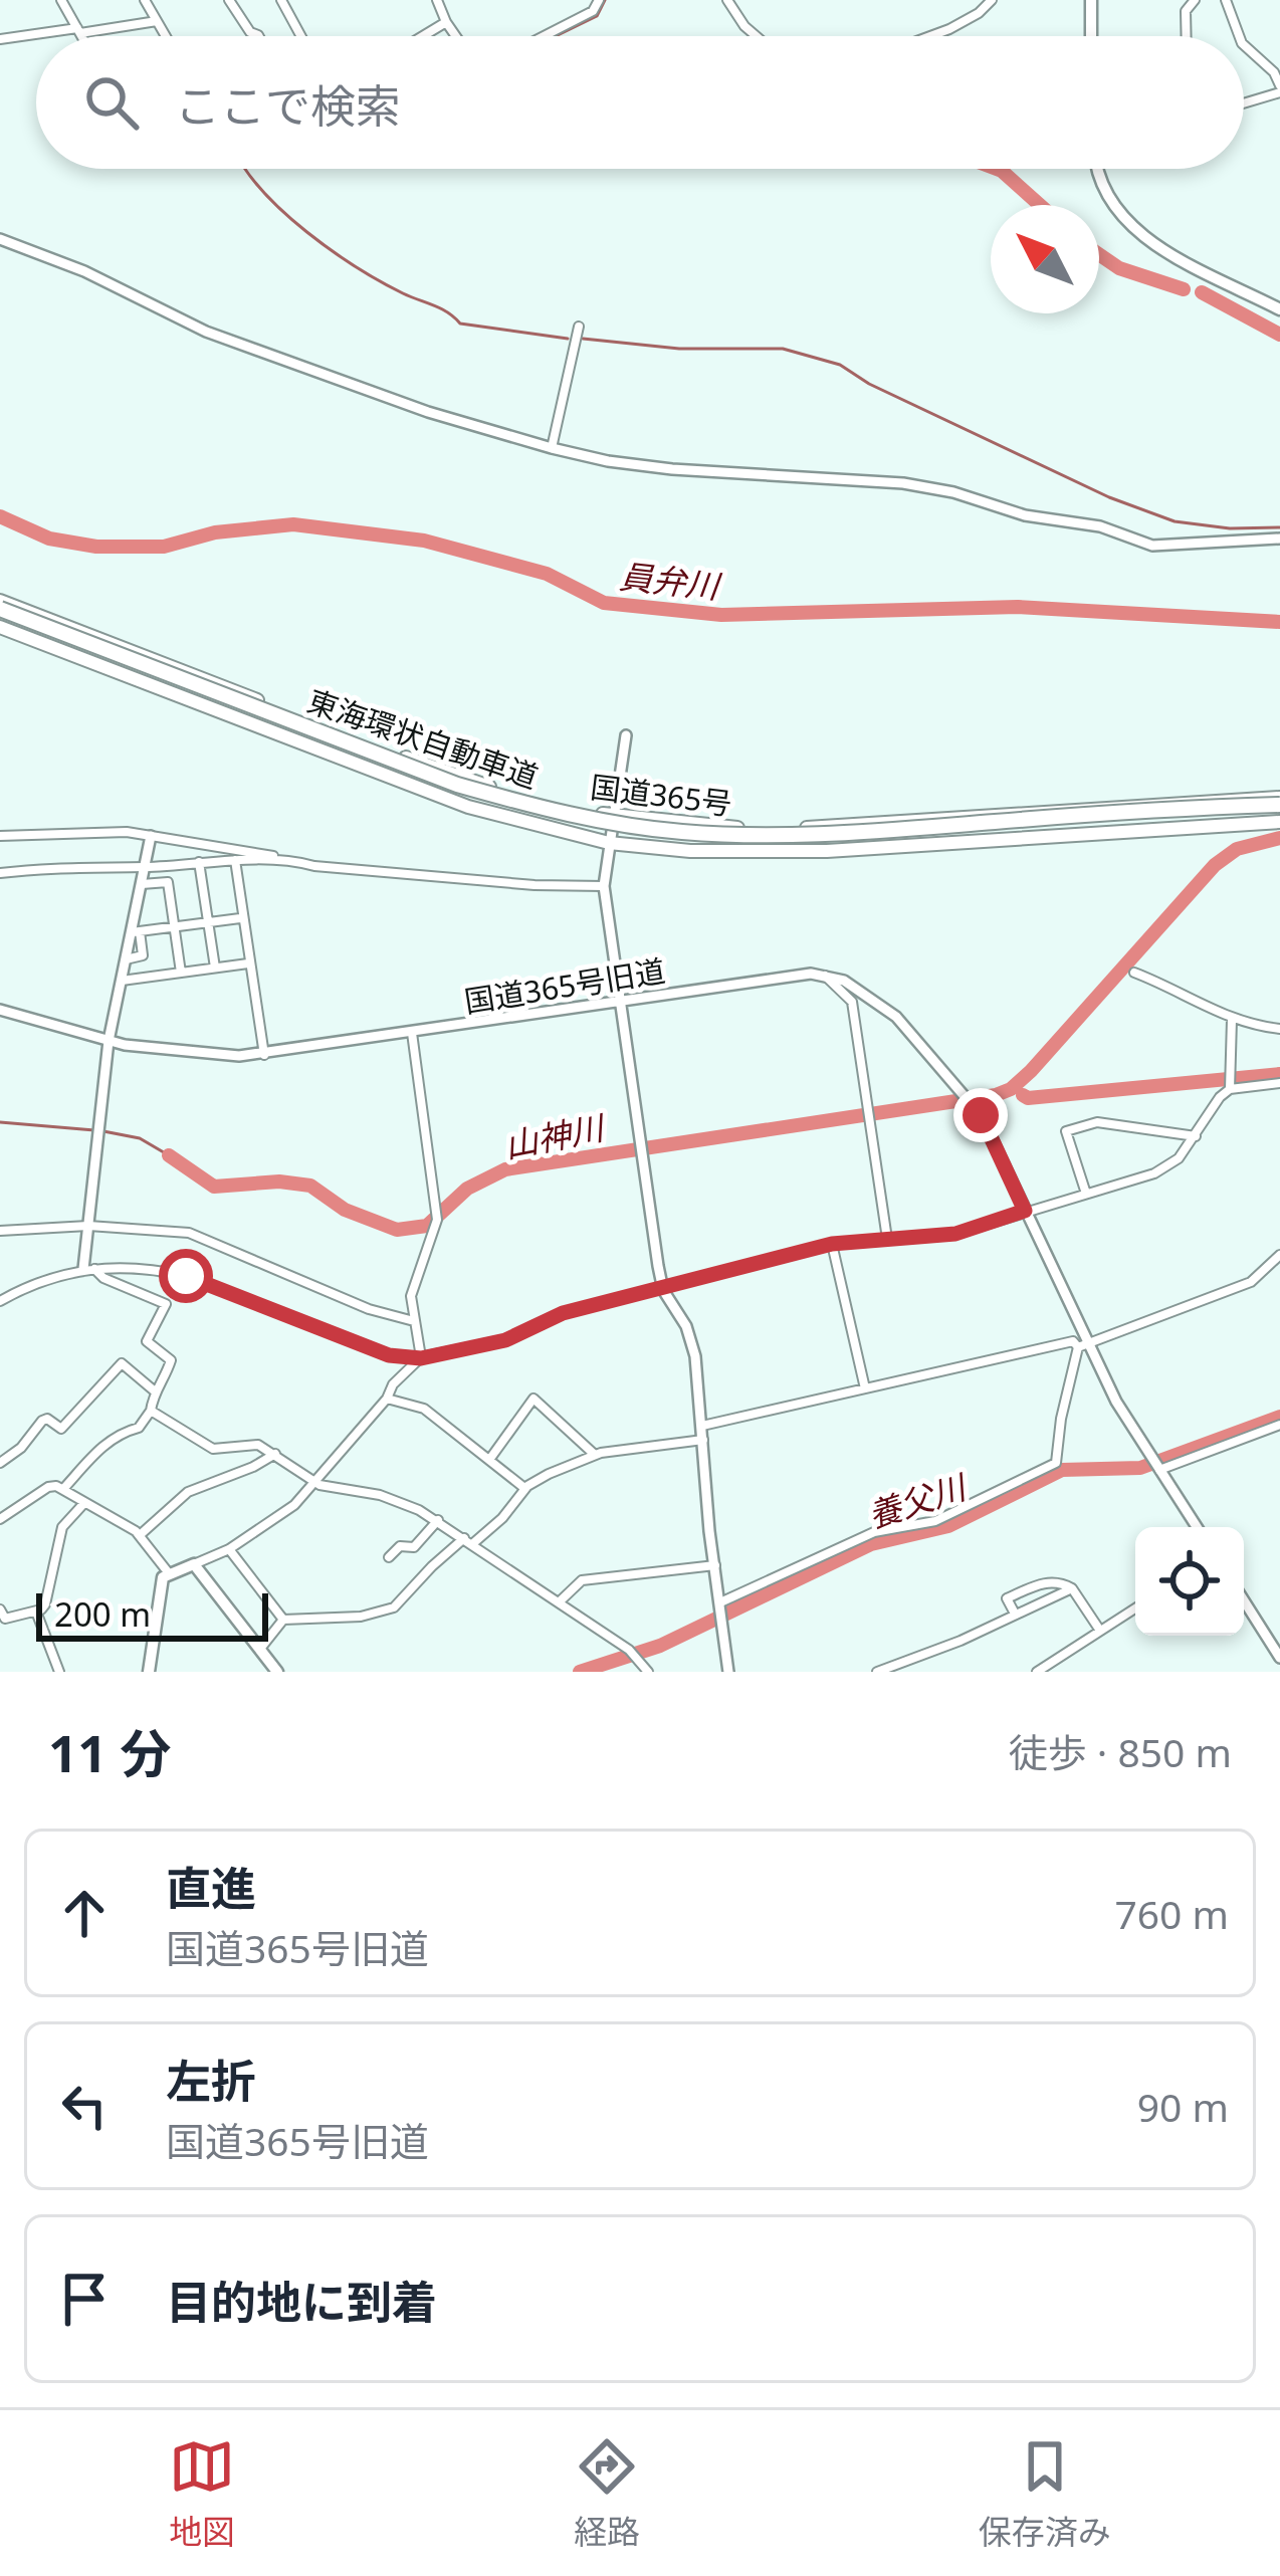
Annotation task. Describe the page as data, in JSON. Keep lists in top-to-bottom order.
{
  "streets": {
    "highway": ["東海環状自動車道", "国道365号"],
    "street": ["国道365号旧道"]
  },
  "crossings": [
    ["東海環状自動車道", "国道365号"]
  ],
  "water": ["員弁川", "山神川", "養父川"],
  "scale_bar": "200 m",
  "north": "top left",
  "page": {
    "search": "ここで検索",
    "scale": "200 m",
    "heading": ["11 分", "徒歩 · 850 m"],
    "list": [
      ["直進", "国道365号旧道", "760 m"],
      ["左折", "国道365号旧道", "90 m"],
      "目的地に到着"
    ],
    "nav": ["地図", "経路", "保存済み"]
  }
}
